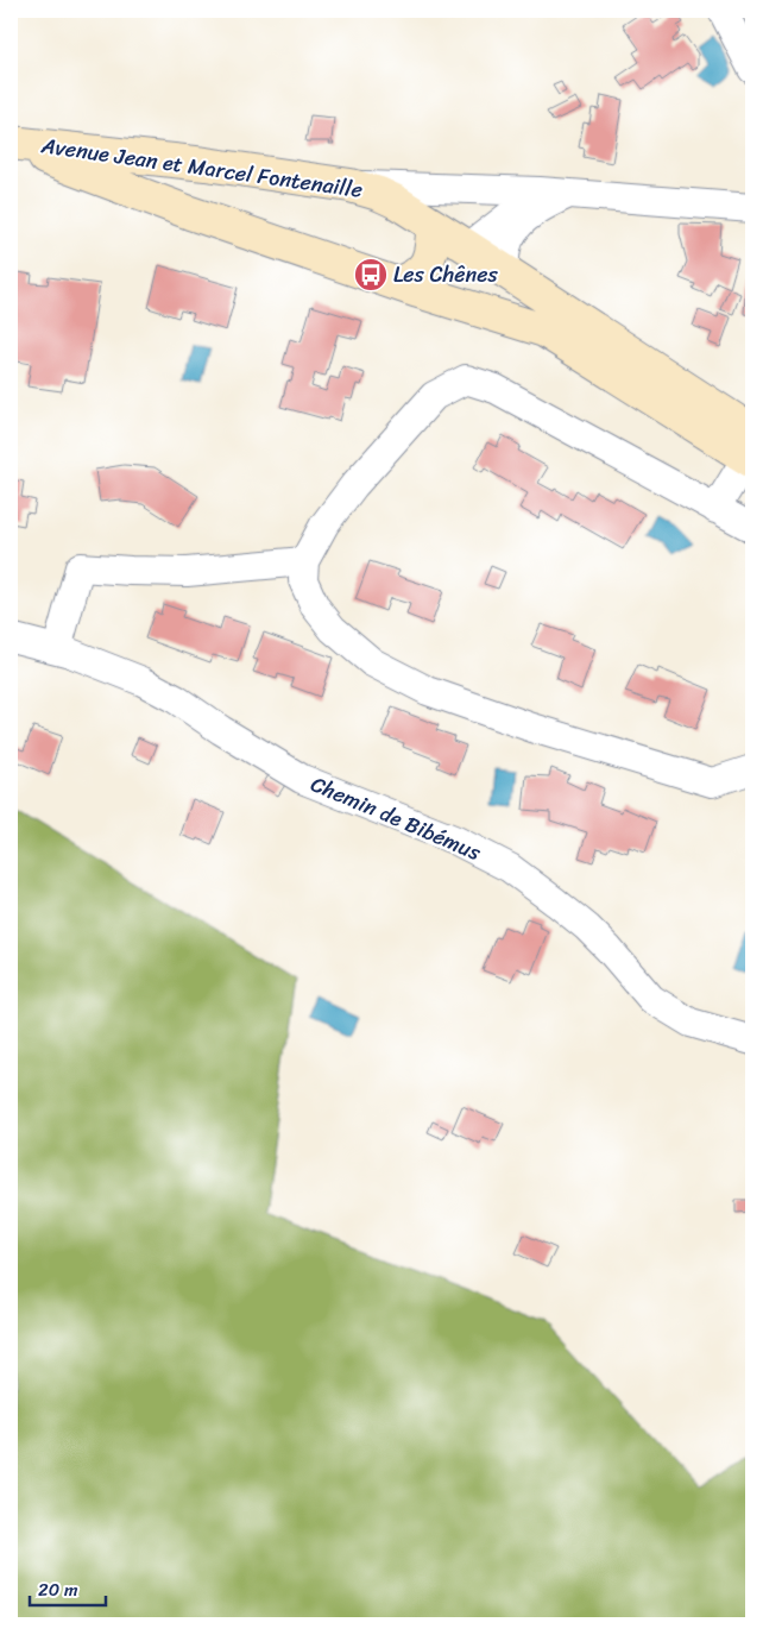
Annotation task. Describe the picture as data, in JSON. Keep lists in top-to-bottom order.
{
  "streets": {
    "main road": ["Avenue Jean et Marcel Fontenaille"],
    "street": ["Chemin de Bibémus"]
  },
  "places": {
    "bus stop": ["Les Chênes"]
  },
  "scale_bar": "20 m"
}
